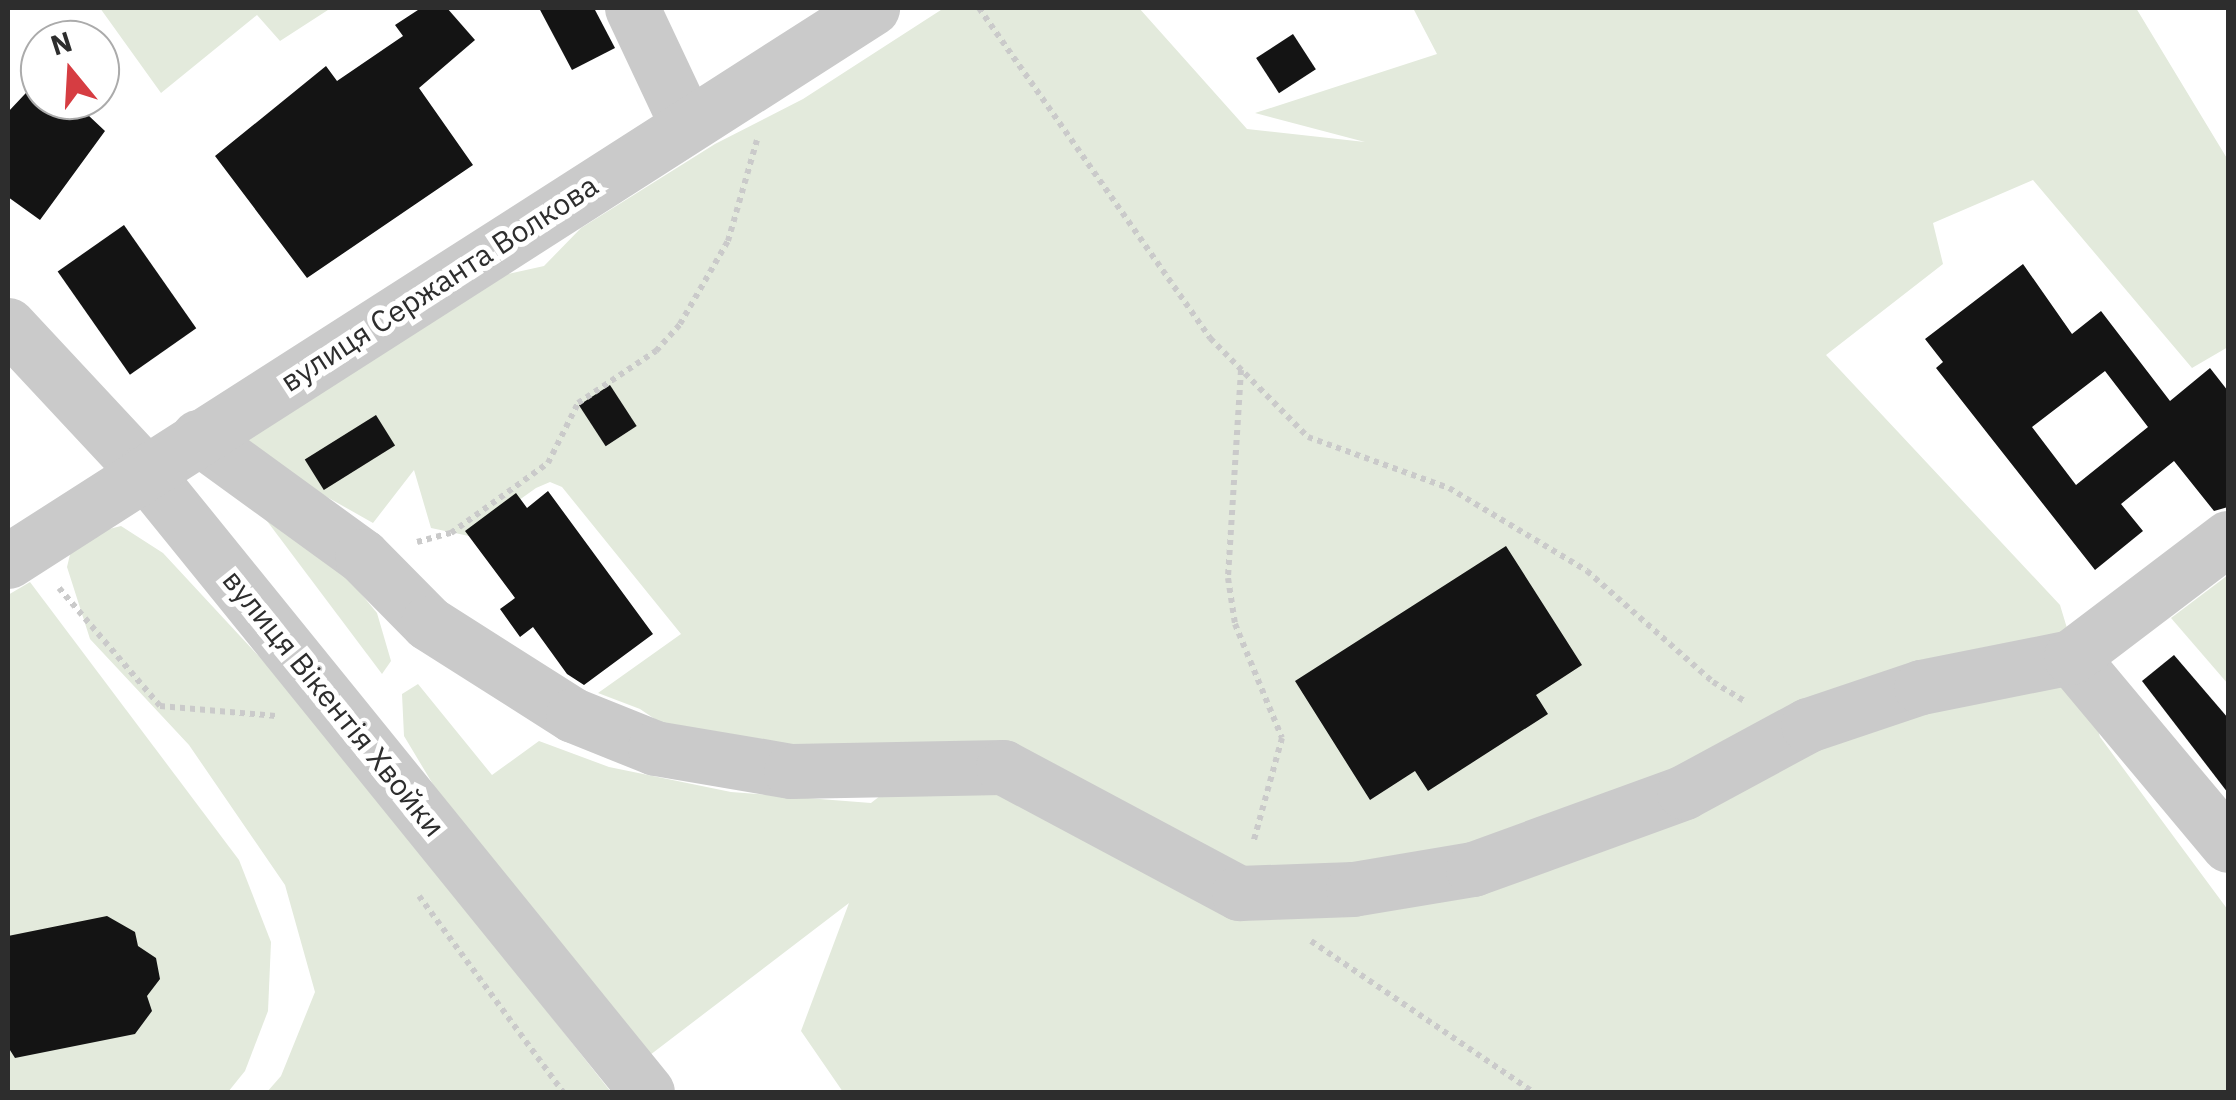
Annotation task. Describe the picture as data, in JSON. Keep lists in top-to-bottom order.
{
  "streets": {
    "street": ["вулиця Сержанта Волкова", "вулиця Вікентія Хвойки"]
  },
  "crossings": [
    ["вулиця Сержанта Волкова", "вулиця Вікентія Хвойки"]
  ],
  "north": "top"
}
